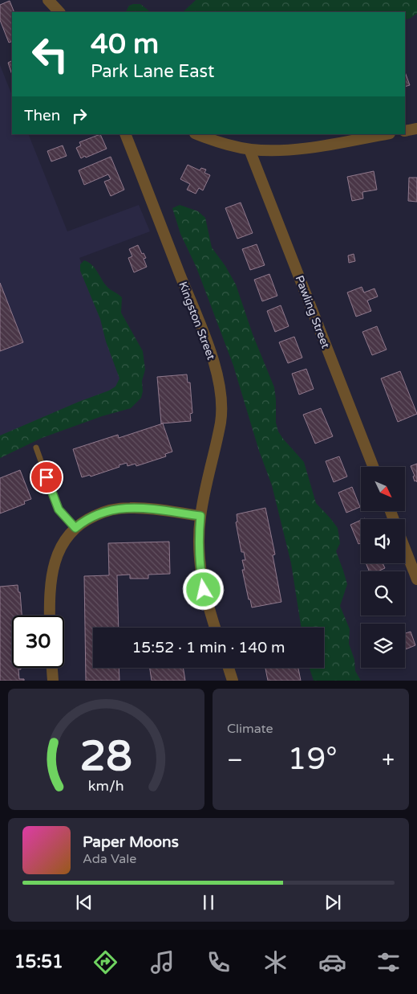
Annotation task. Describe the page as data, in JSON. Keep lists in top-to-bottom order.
{
  "streets": {
    "street": ["Pawling Street", "Kingston Street"]
  },
  "north": "bottom right",
  "page": {
    "turn": ["40 m", "Park Lane East"],
    "then": "Then",
    "limit": "30",
    "trip": "15:52 · 1 min · 140 m",
    "tile": "Climate",
    "heat": ["−", "19°", "+"],
    "song": ["Paper Moons", "Ada Vale"],
    "tabs": "15:51",
    "gauge": ["28", "km/h"]
  }
}
